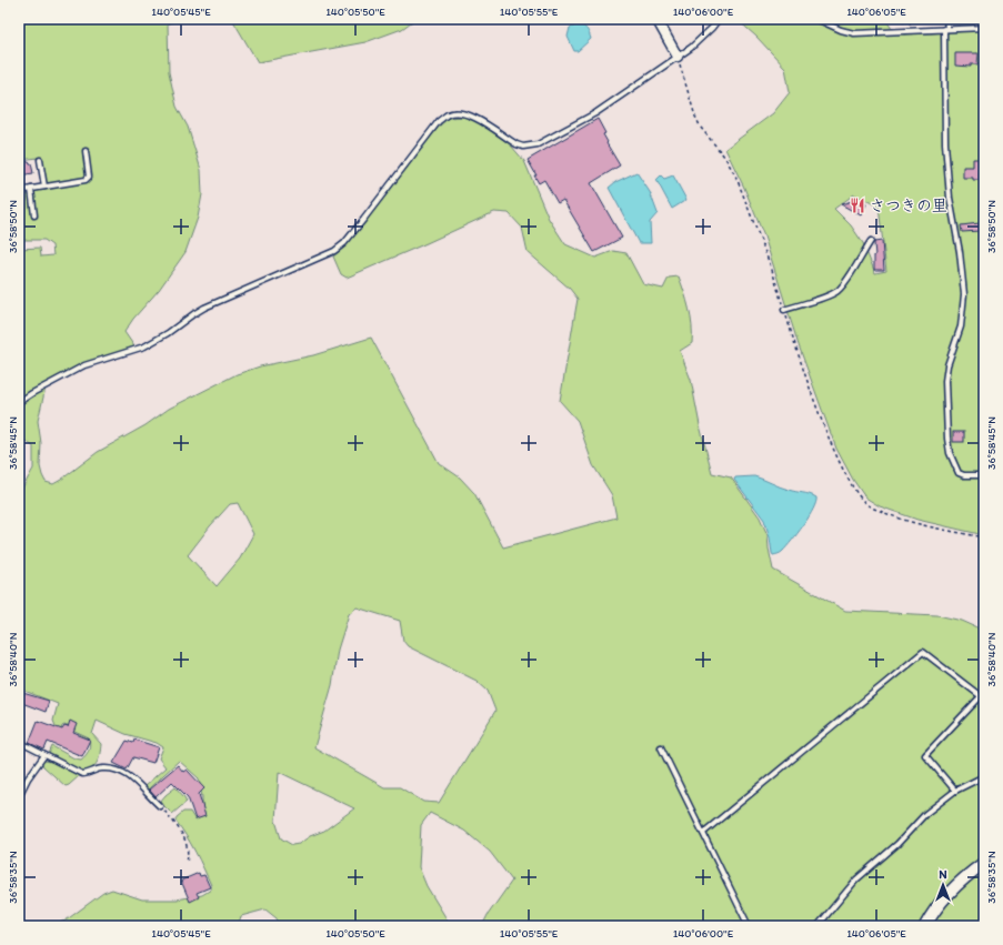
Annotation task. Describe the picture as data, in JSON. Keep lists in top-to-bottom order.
{
  "places": {
    "restaurant": ["さつきの里"]
  },
  "north": "top",
  "coordinates": [
    "140°05'45\"E",
    "140°05'50\"E",
    "140°05'55\"E",
    "140°06'00\"E",
    "140°06'05\"E",
    "36°58'50\"N",
    "36°58'45\"N",
    "36°58'40\"N",
    "36°58'35\"N"
  ]
}
